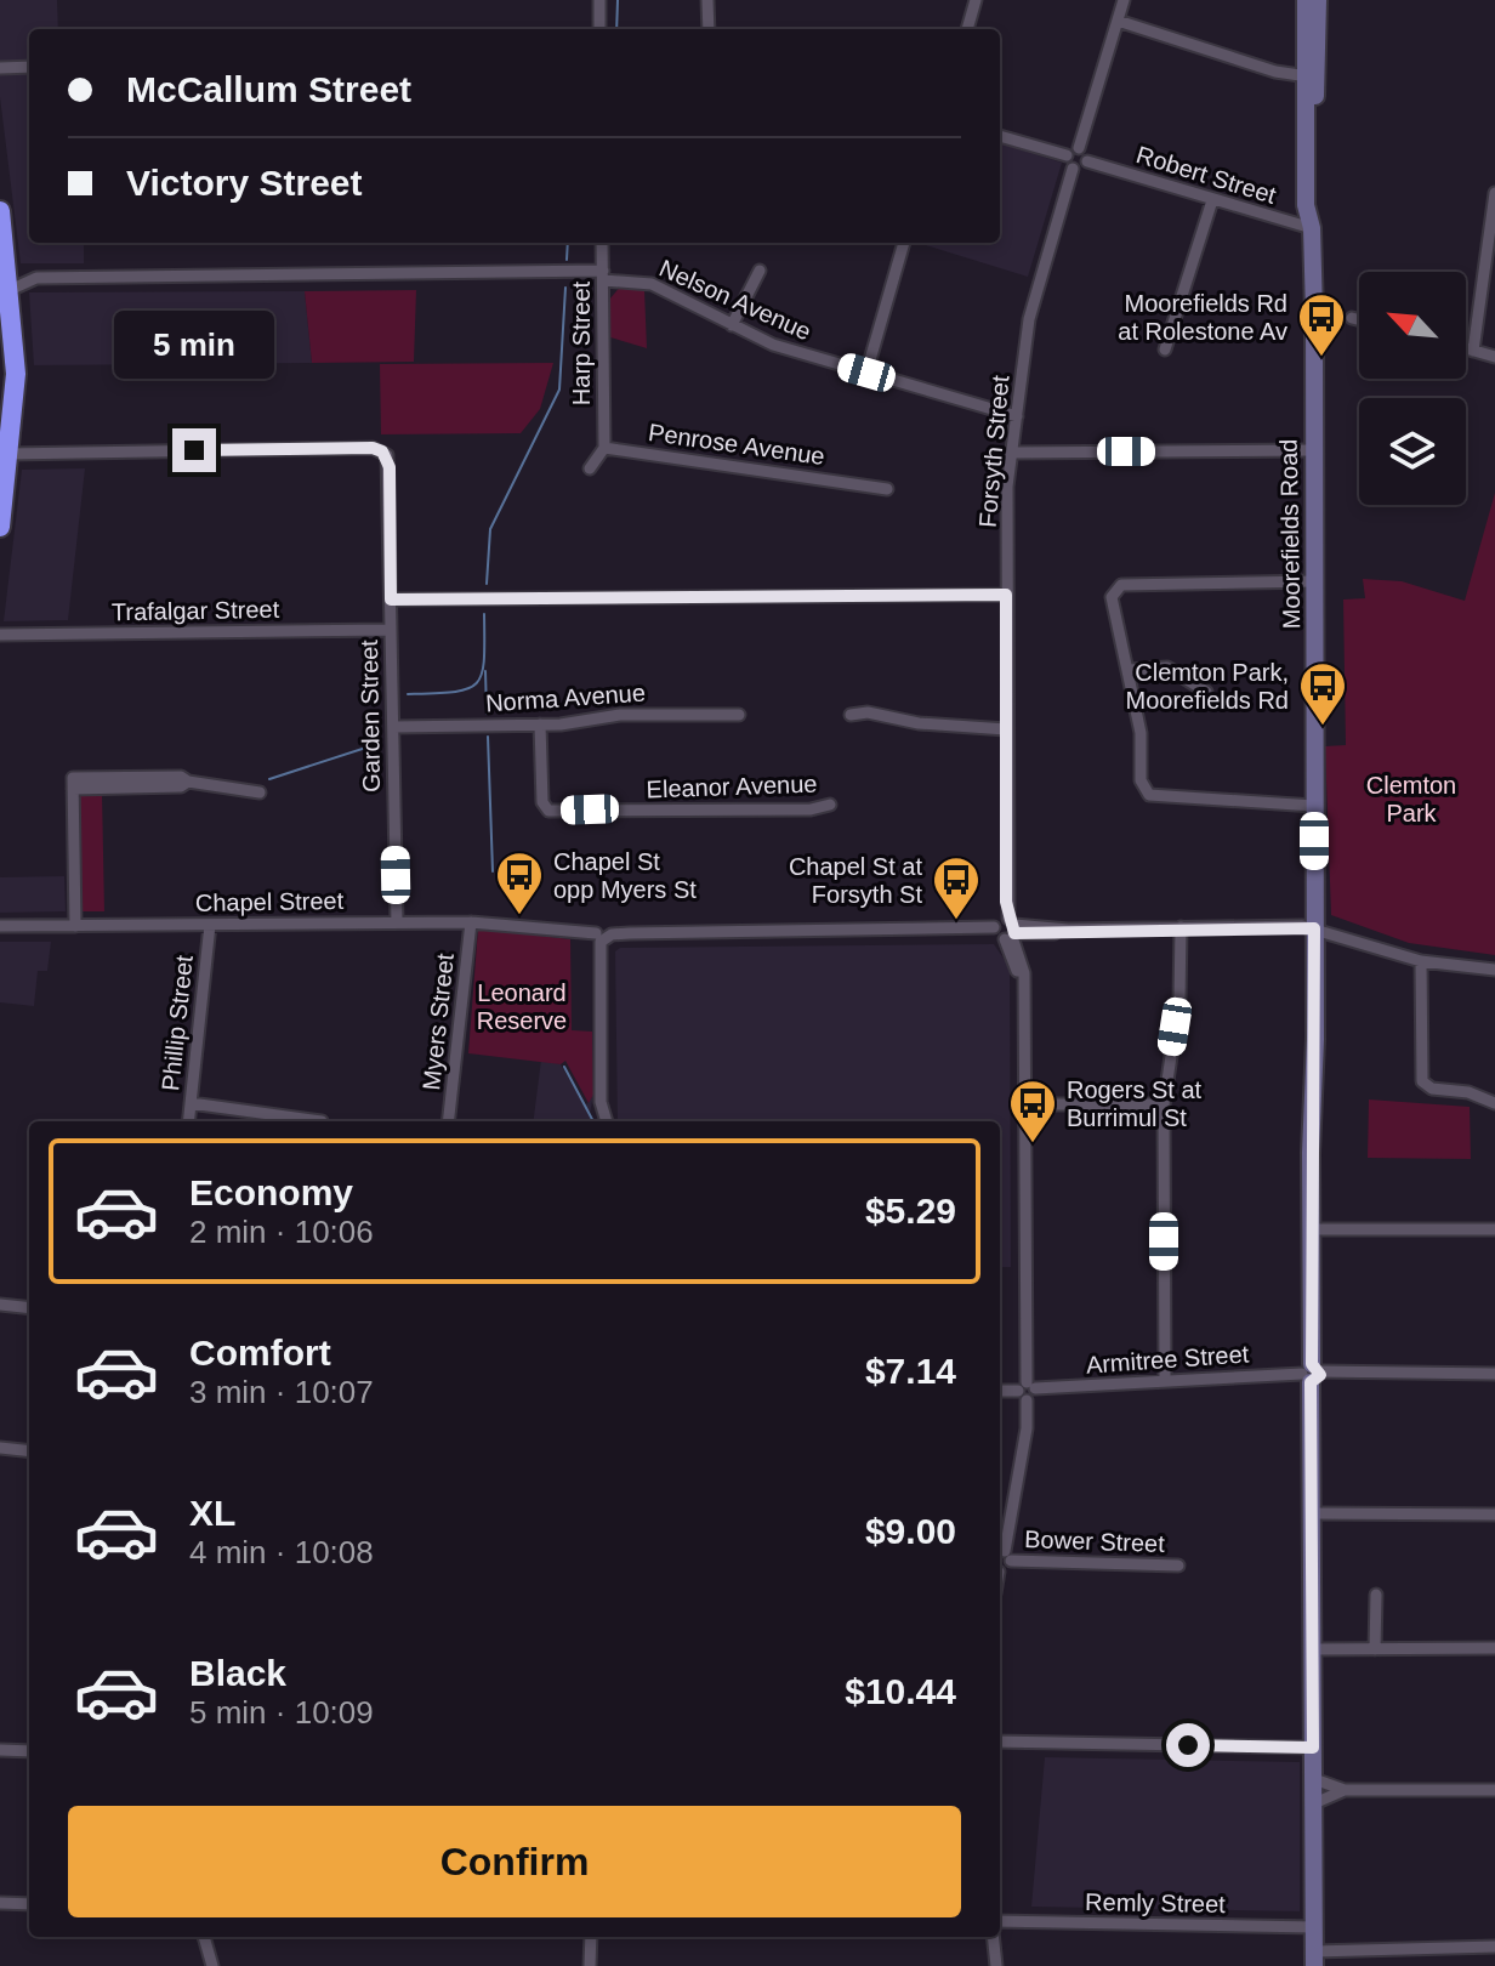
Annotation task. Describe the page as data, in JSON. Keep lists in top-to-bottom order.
{
  "streets": {
    "main road": ["Moorefields Road"],
    "street": [
      "Robert Street",
      "Nelson Avenue",
      "Harp Street",
      "Penrose Avenue",
      "Forsyth Street",
      "Trafalgar Street",
      "Norma Avenue",
      "Garden Street",
      "Eleanor Avenue",
      "Chapel Street",
      "Myers Street",
      "Phillip Street",
      "Armitree Street",
      "Bower Street",
      "Remly Street"
    ]
  },
  "crossings": [
    ["Robert Street", "Moorefields Road"],
    ["Nelson Avenue", "Harp Street"],
    ["Nelson Avenue", "Forsyth Street"],
    ["Harp Street", "Penrose Avenue"],
    ["Forsyth Street", "Chapel Street"],
    ["Moorefields Road", "Armitree Street"],
    ["Moorefields Road", "Remly Street"],
    ["Trafalgar Street", "Garden Street"],
    ["Norma Avenue", "Garden Street"],
    ["Norma Avenue", "Eleanor Avenue"],
    ["Garden Street", "Chapel Street"],
    ["Chapel Street", "Myers Street"],
    ["Chapel Street", "Phillip Street"]
  ],
  "parks": ["Clemton Park", "Leonard Reserve"],
  "places": {
    "bus stop": [
      "Moorefields Rd at Rolestone Av",
      "Clemton Park, Moorefields Rd",
      "Chapel St opp Myers St",
      "Chapel St at Forsyth St",
      "Rogers St at Burrimul St"
    ]
  },
  "north": "top left",
  "page": {
    "banner": ["McCallum Street", "Victory Street"],
    "bubble": "5 min",
    "list": [
      {
        "name": "Economy",
        "note": "2 min · 10:06",
        "value": "$5.29"
      },
      {
        "name": "Comfort",
        "note": "3 min · 10:07",
        "value": "$7.14"
      },
      {
        "name": "XL",
        "note": "4 min · 10:08",
        "value": "$9.00"
      },
      {
        "name": "Black",
        "note": "5 min · 10:09",
        "value": "$10.44"
      }
    ],
    "buttons": "Confirm"
  }
}
